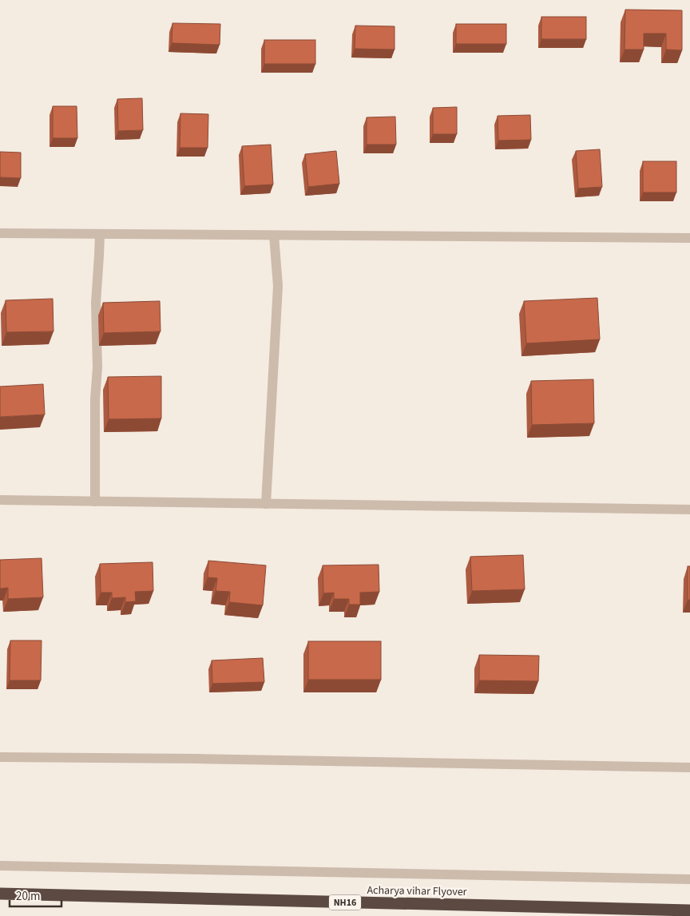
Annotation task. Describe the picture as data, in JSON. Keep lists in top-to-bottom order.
{
  "streets": {
    "highway": ["Acharya vihar Flyover", "NH16"]
  },
  "scale_bar": "20 m"
}
